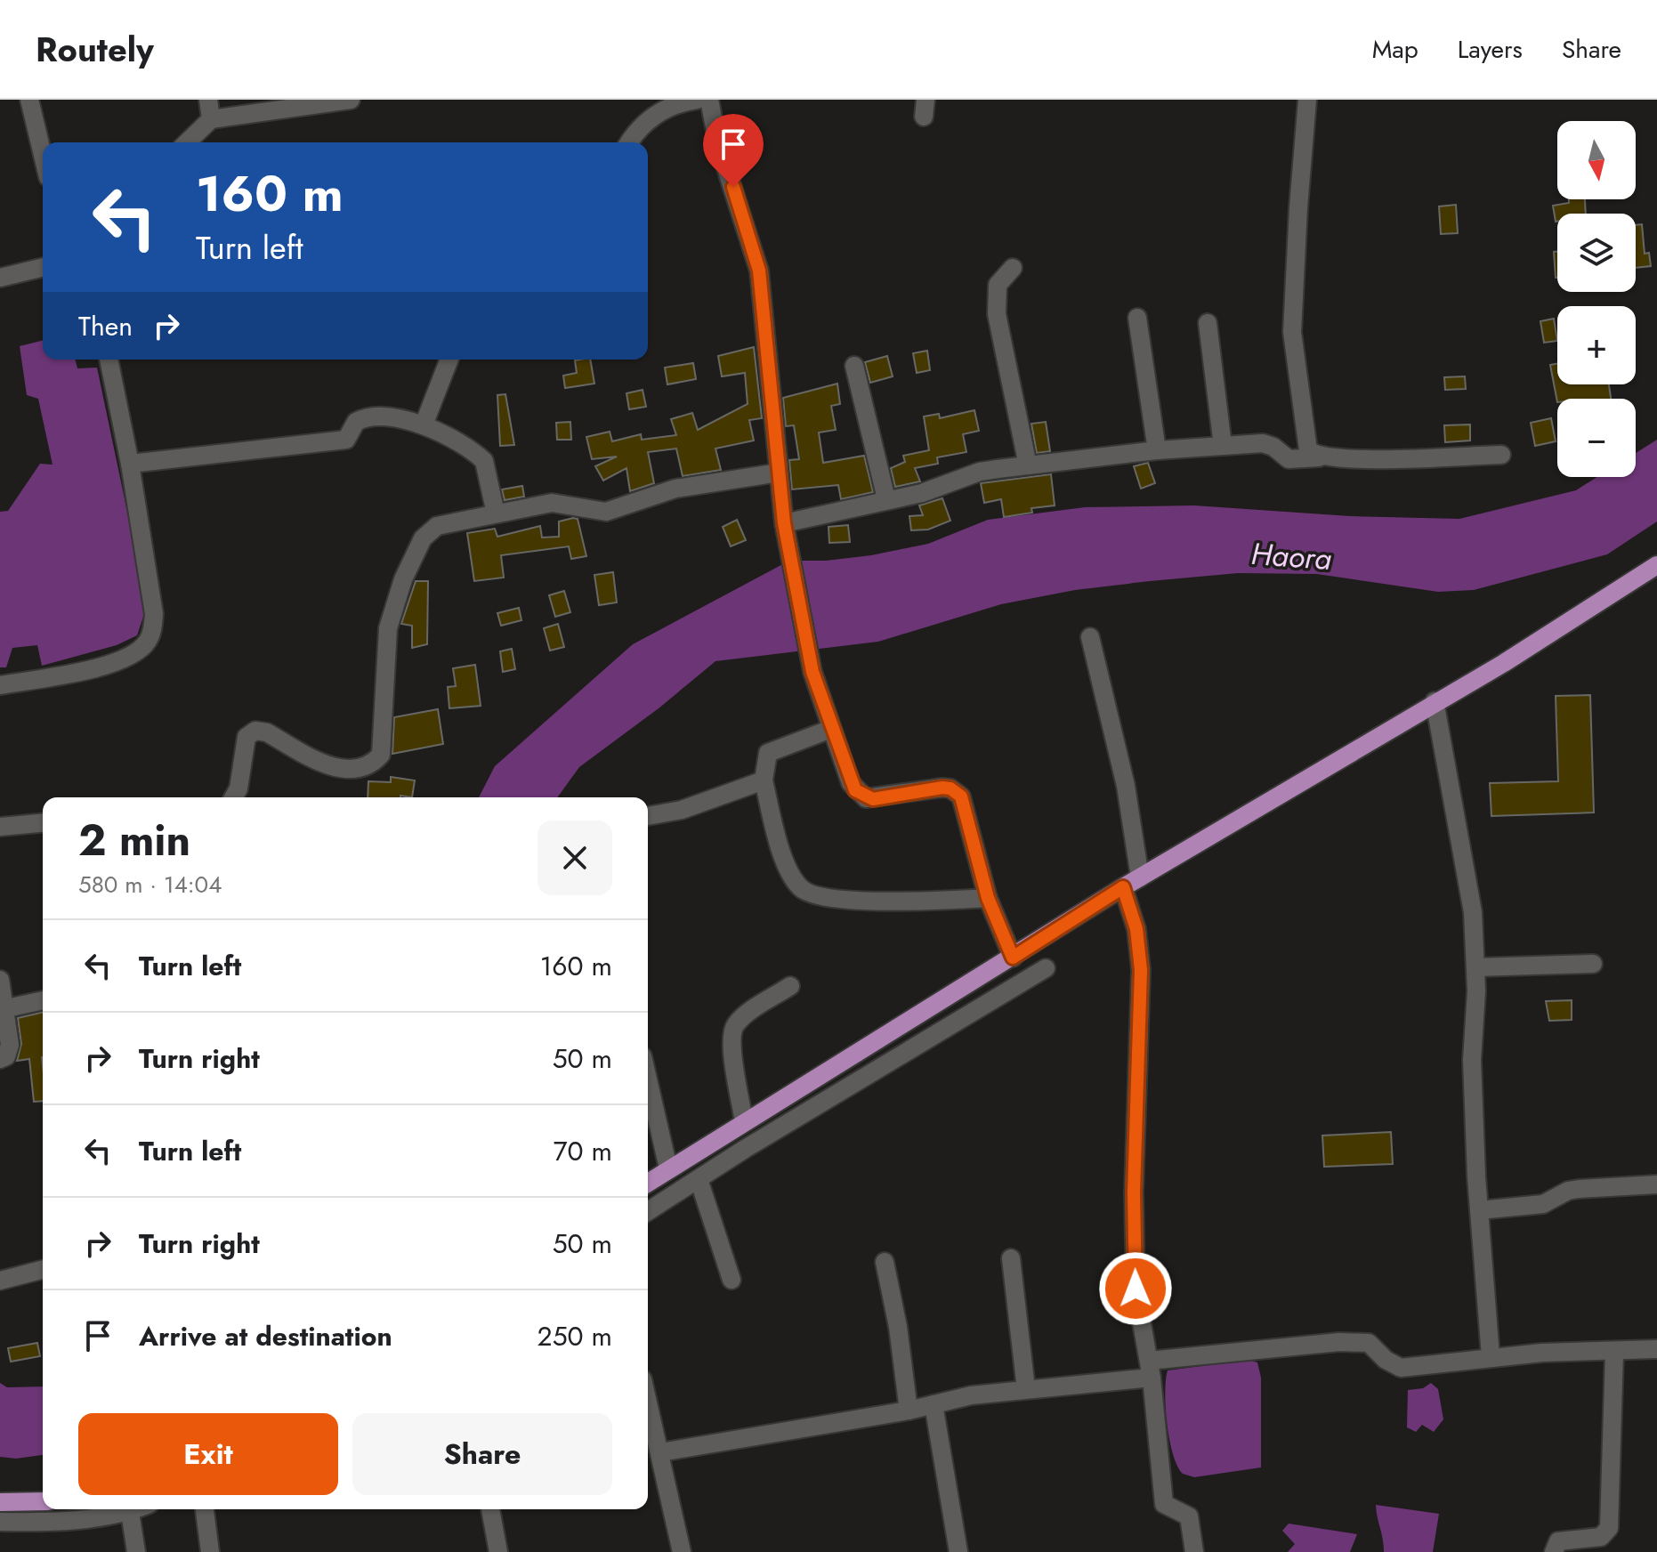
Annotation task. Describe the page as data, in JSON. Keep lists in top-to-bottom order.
{
  "water": ["Haora"],
  "north": "bottom",
  "page": {
    "header": "Routely",
    "nav": ["Map", "Layers", "Share"],
    "map_buttons": ["+", "−"],
    "turn": ["160 m", "Turn left"],
    "then": "Then",
    "heading": ["2 min", "580 m · 14:04"],
    "list": [
      {
        "name": "Turn left",
        "value": "160 m"
      },
      {
        "name": "Turn right",
        "value": "50 m"
      },
      {
        "name": "Turn left",
        "value": "70 m"
      },
      {
        "name": "Turn right",
        "value": "50 m"
      },
      {
        "name": "Arrive at destination",
        "value": "250 m"
      }
    ],
    "buttons": ["Exit", "Share"]
  }
}
